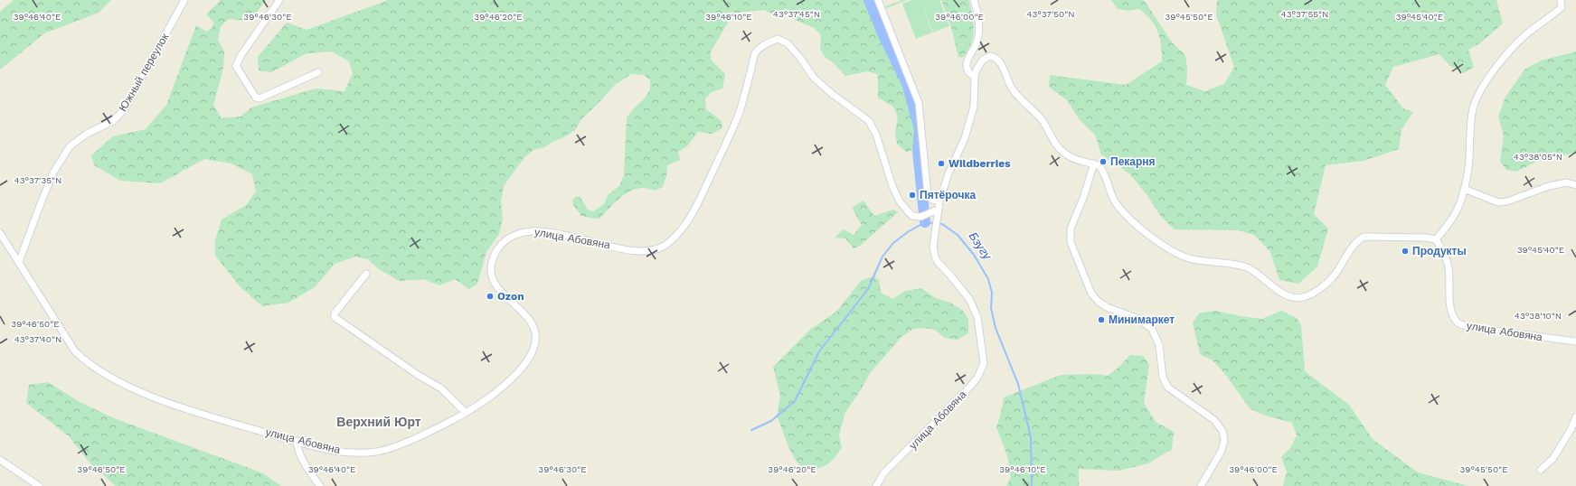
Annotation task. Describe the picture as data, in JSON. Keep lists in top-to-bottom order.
{
  "streets": {
    "street": ["Южный переулок", "улица Абовяна"]
  },
  "crossings": [
    ["Южный переулок", "улица Абовяна"]
  ],
  "districts": ["Верхний Юрт"],
  "water": ["Бзугу"],
  "places": [
    "Пекарня",
    "Wildberries",
    "Пятёрочка",
    "Продукты",
    "Ozon",
    "Минимаркет"
  ],
  "coordinates": [
    "43°37'45\"N",
    "43°37'50\"N",
    "43°37'55\"N",
    "39°46'40\"E",
    "39°46'30\"E",
    "39°46'20\"E",
    "39°46'10\"E",
    "39°46'00\"E",
    "39°45'50\"E",
    "39°45'40\"E",
    "43°38'05\"N",
    "43°37'35\"N",
    "43°38'10\"N",
    "39°46'50\"E",
    "43°37'40\"N"
  ]
}
